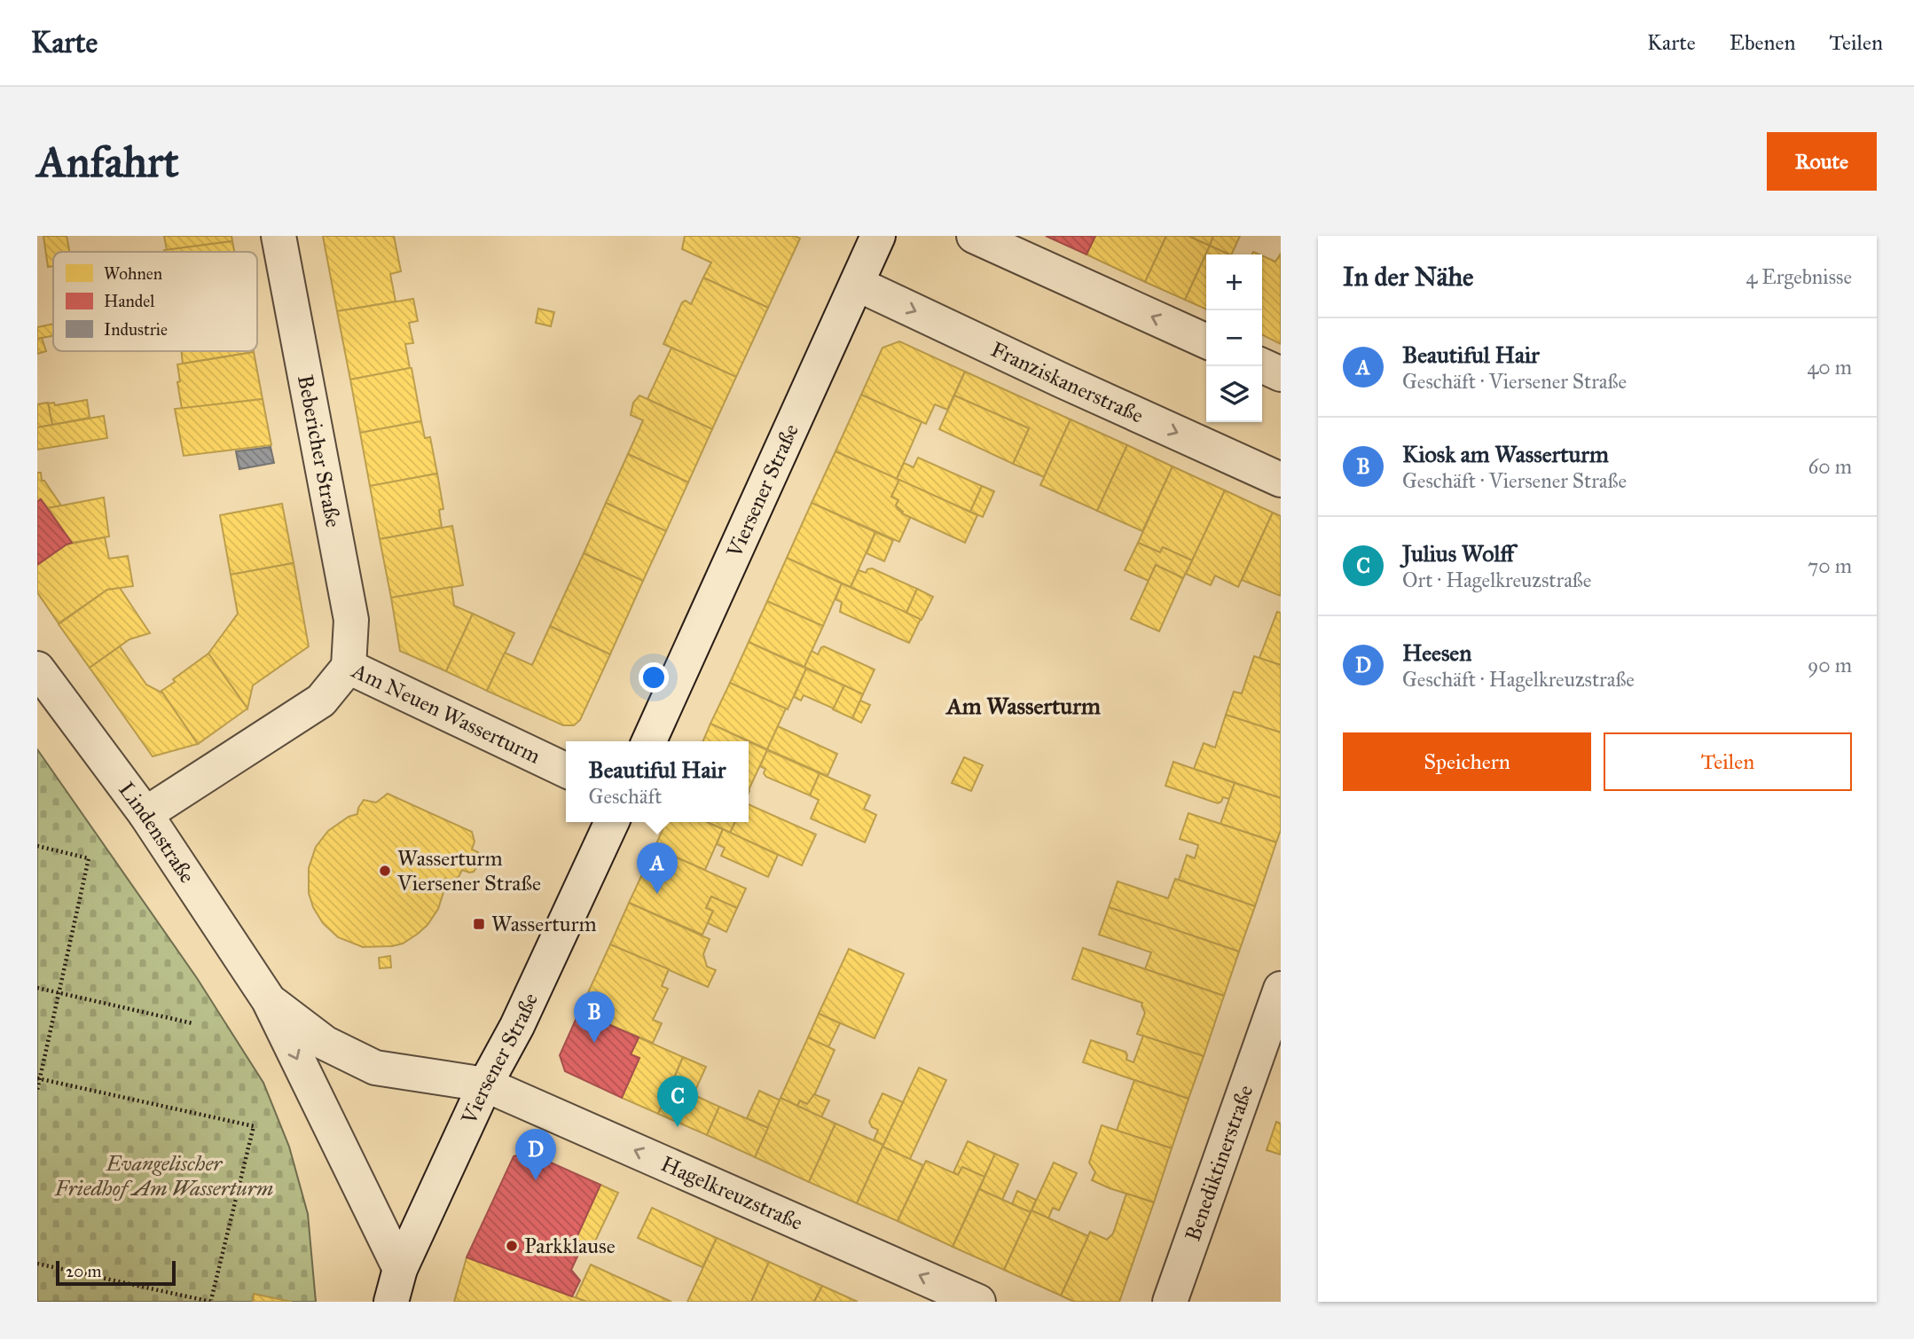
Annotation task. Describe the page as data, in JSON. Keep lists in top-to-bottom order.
{
  "streets": {
    "street": [
      "Franziskanerstraße",
      "Bebericher Straße",
      "Viersener Straße",
      "Am Neuen Wasserturm",
      "Lindenstraße",
      "Benediktinerstraße",
      "Hagelkreuzstraße"
    ]
  },
  "crossings": [
    ["Franziskanerstraße", "Viersener Straße"],
    ["Bebericher Straße", "Am Neuen Wasserturm"],
    ["Viersener Straße", "Lindenstraße"],
    ["Viersener Straße", "Hagelkreuzstraße"],
    ["Am Neuen Wasserturm", "Lindenstraße"],
    ["Lindenstraße", "Hagelkreuzstraße"]
  ],
  "one_way": ["Hagelkreuzstraße"],
  "districts": ["Am Wasserturm"],
  "parks": ["Evangelischer Friedhof Am Wasserturm"],
  "places": {
    "other": ["Wasserturm Viersener Straße", "Parkklause"],
    "transit": ["Wasserturm"]
  },
  "legend": ["Wohnen", "Handel", "Industrie"],
  "scale_bar": "20 m",
  "page": {
    "header": "Karte",
    "nav": ["Karte", "Ebenen", "Teilen"],
    "buttons": [
      "Route",
      ["Speichern", "Teilen"]
    ],
    "title": "Anfahrt",
    "heading": ["In der Nähe", "4 Ergebnisse"],
    "map_buttons": ["+", "−"],
    "list": [
      {
        "mark": "A",
        "name": "Beautiful Hair",
        "note": "Geschäft · Viersener Straße",
        "value": "40 m"
      },
      {
        "mark": "B",
        "name": "Kiosk am Wasserturm",
        "note": "Geschäft · Viersener Straße",
        "value": "60 m"
      },
      {
        "mark": "C",
        "name": "Julius Wolff",
        "note": "Ort · Hagelkreuzstraße",
        "value": "70 m"
      },
      {
        "mark": "D",
        "name": "Heesen",
        "note": "Geschäft · Hagelkreuzstraße",
        "value": "90 m"
      }
    ],
    "popup": ["Beautiful Hair", "Geschäft"],
    "pins": [
      "A",
      "B",
      "C",
      "D"
    ],
    "scale": "20 m"
  }
}
